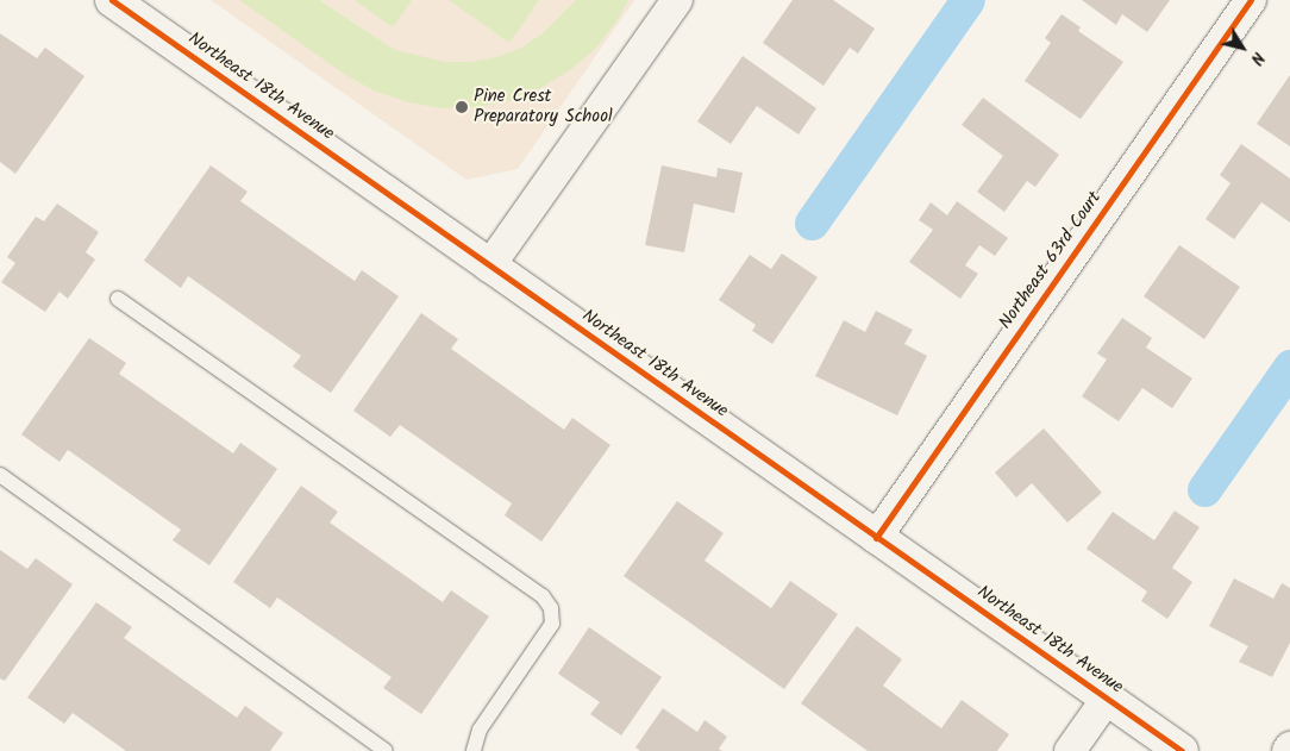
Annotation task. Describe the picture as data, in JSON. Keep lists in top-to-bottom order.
{
  "streets": {
    "street": ["Northeast 18th Avenue", "Northeast 63rd Court"]
  },
  "crossings": [
    ["Northeast 18th Avenue", "Northeast 63rd Court"]
  ],
  "places": ["Pine Crest Preparatory School"],
  "north": "bottom right"
}
